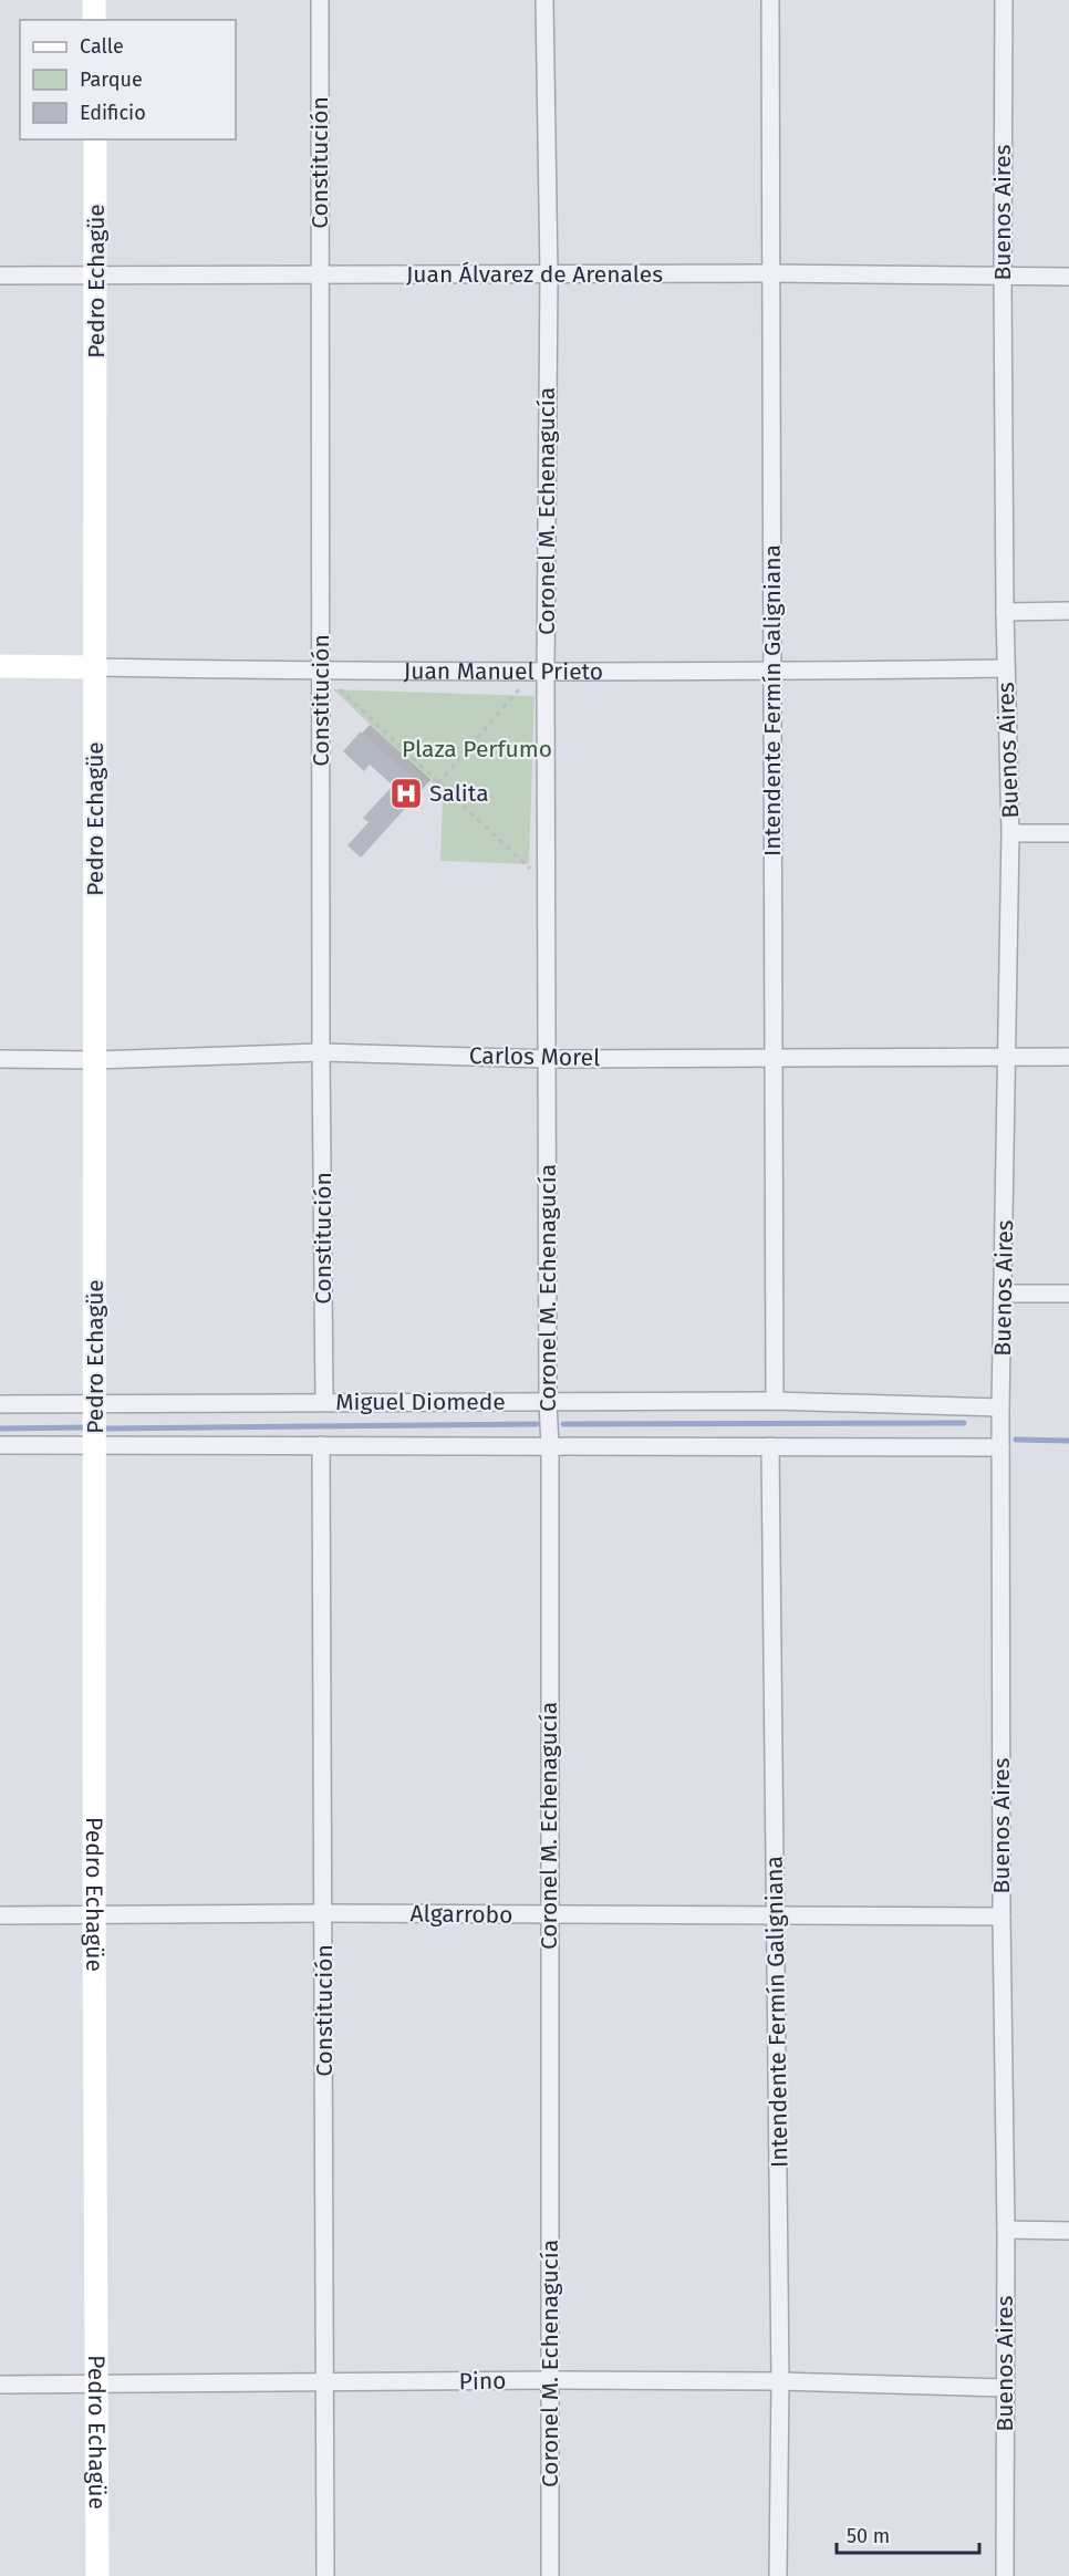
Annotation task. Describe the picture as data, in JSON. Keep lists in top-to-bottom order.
{
  "streets": {
    "street": [
      "Constitución",
      "Buenos Aires",
      "Juan Álvarez de Arenales",
      "Pedro Echagüe",
      "Coronel M. Echenagucía",
      "Juan Manuel Prieto",
      "Intendente Fermín Galigniana",
      "Carlos Morel",
      "Miguel Diomede",
      "Algarrobo",
      "Pino"
    ]
  },
  "crossings": [
    ["Constitución", "Juan Álvarez de Arenales"],
    ["Constitución", "Juan Manuel Prieto"],
    ["Constitución", "Carlos Morel"],
    ["Constitución", "Miguel Diomede"],
    ["Constitución", "Algarrobo"],
    ["Constitución", "Pino"],
    ["Buenos Aires", "Juan Álvarez de Arenales"],
    ["Buenos Aires", "Juan Manuel Prieto"],
    ["Buenos Aires", "Carlos Morel"],
    ["Buenos Aires", "Miguel Diomede"],
    ["Buenos Aires", "Algarrobo"],
    ["Buenos Aires", "Pino"],
    ["Juan Álvarez de Arenales", "Pedro Echagüe"],
    ["Juan Álvarez de Arenales", "Coronel M. Echenagucía"],
    ["Juan Álvarez de Arenales", "Intendente Fermín Galigniana"],
    ["Pedro Echagüe", "Juan Manuel Prieto"],
    ["Pedro Echagüe", "Carlos Morel"],
    ["Pedro Echagüe", "Miguel Diomede"],
    ["Pedro Echagüe", "Algarrobo"],
    ["Pedro Echagüe", "Pino"],
    ["Coronel M. Echenagucía", "Juan Manuel Prieto"],
    ["Coronel M. Echenagucía", "Carlos Morel"],
    ["Coronel M. Echenagucía", "Miguel Diomede"],
    ["Coronel M. Echenagucía", "Algarrobo"],
    ["Coronel M. Echenagucía", "Pino"],
    ["Juan Manuel Prieto", "Intendente Fermín Galigniana"],
    ["Intendente Fermín Galigniana", "Carlos Morel"],
    ["Intendente Fermín Galigniana", "Miguel Diomede"],
    ["Intendente Fermín Galigniana", "Algarrobo"],
    ["Intendente Fermín Galigniana", "Pino"]
  ],
  "parks": ["Plaza Perfumo"],
  "places": {
    "hospital": ["Salita"]
  },
  "legend": ["Calle", "Parque", "Edificio"],
  "scale_bar": "50 m"
}
